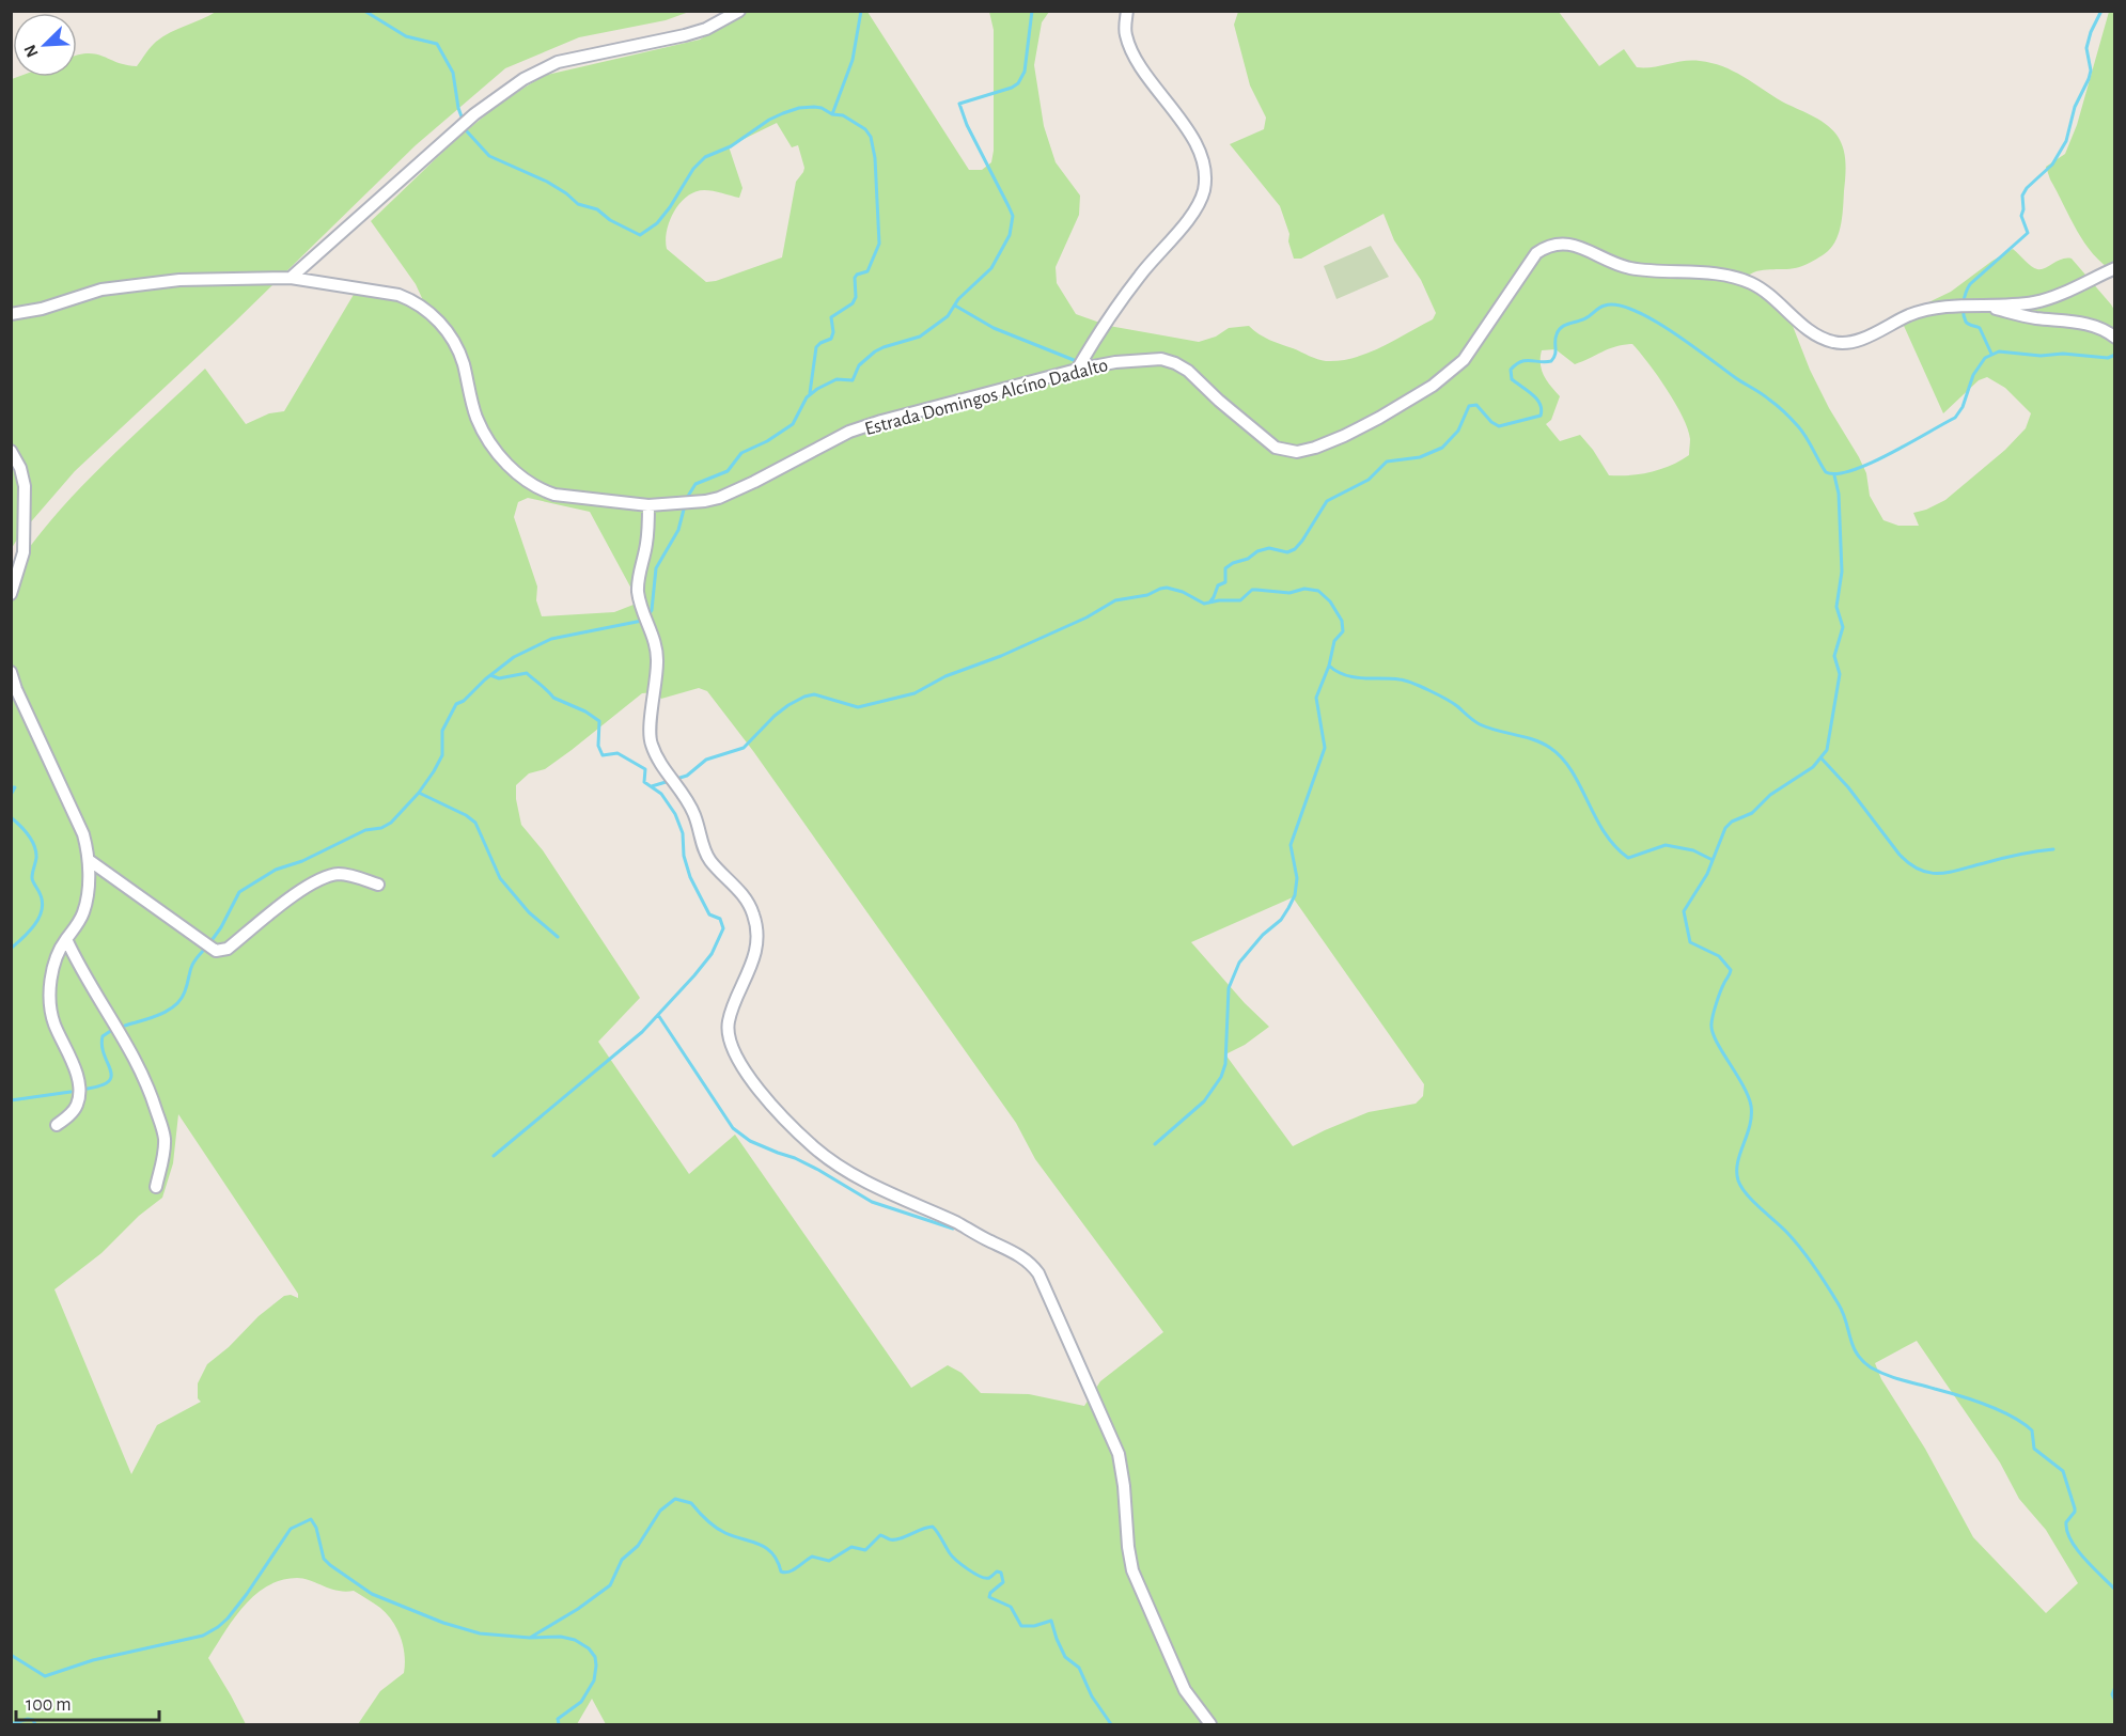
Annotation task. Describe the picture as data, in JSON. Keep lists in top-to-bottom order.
{
  "streets": {
    "street": ["Estrada Domingos Alcíno Dadalto"]
  },
  "scale_bar": "100 m",
  "north": "bottom left"
}
